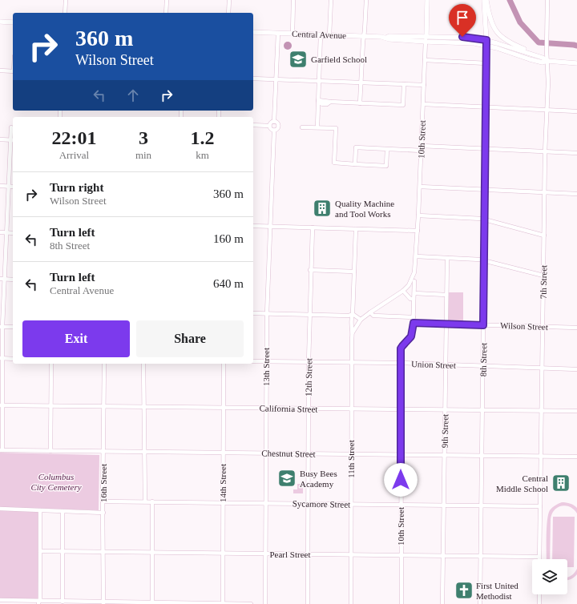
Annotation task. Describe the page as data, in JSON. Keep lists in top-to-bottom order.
{
  "streets": {
    "main road": ["Central Avenue", "10th Street", "8th Street"],
    "street": [
      "7th Street",
      "Wilson Street",
      "Union Street",
      "13th Street",
      "12th Street",
      "California Street",
      "9th Street",
      "Chestnut Street",
      "11th Street",
      "16th Street",
      "14th Street",
      "Sycamore Street",
      "Pearl Street"
    ]
  },
  "crossings": [
    ["Central Avenue", "10th Street"],
    ["Central Avenue", "7th Street"],
    ["Central Avenue", "8th Street"],
    ["10th Street", "Wilson Street"],
    ["10th Street", "Union Street"],
    ["10th Street", "California Street"],
    ["10th Street", "Chestnut Street"],
    ["10th Street", "Sycamore Street"],
    ["10th Street", "Pearl Street"],
    ["7th Street", "Wilson Street"],
    ["7th Street", "Union Street"],
    ["7th Street", "California Street"],
    ["7th Street", "Chestnut Street"],
    ["7th Street", "Sycamore Street"],
    ["7th Street", "Pearl Street"],
    ["Wilson Street", "8th Street"],
    ["Wilson Street", "9th Street"],
    ["8th Street", "Union Street"],
    ["8th Street", "California Street"],
    ["8th Street", "Chestnut Street"],
    ["8th Street", "Sycamore Street"],
    ["8th Street", "Pearl Street"],
    ["Union Street", "13th Street"],
    ["Union Street", "12th Street"],
    ["Union Street", "9th Street"],
    ["Union Street", "11th Street"],
    ["13th Street", "California Street"],
    ["13th Street", "Chestnut Street"],
    ["13th Street", "Sycamore Street"],
    ["13th Street", "Pearl Street"],
    ["12th Street", "California Street"],
    ["12th Street", "Chestnut Street"],
    ["12th Street", "Sycamore Street"],
    ["12th Street", "Pearl Street"],
    ["California Street", "9th Street"],
    ["California Street", "11th Street"],
    ["California Street", "16th Street"],
    ["California Street", "14th Street"],
    ["9th Street", "Chestnut Street"],
    ["9th Street", "Sycamore Street"],
    ["9th Street", "Pearl Street"],
    ["Chestnut Street", "11th Street"],
    ["Chestnut Street", "16th Street"],
    ["Chestnut Street", "14th Street"],
    ["11th Street", "Sycamore Street"],
    ["11th Street", "Pearl Street"],
    ["16th Street", "Sycamore Street"],
    ["16th Street", "Pearl Street"],
    ["14th Street", "Sycamore Street"],
    ["14th Street", "Pearl Street"]
  ],
  "parks": ["Columbus City Cemetery"],
  "places": {
    "school or university": ["Garfield School", "Busy Bees Academy"],
    "building": ["Quality Machine and Tool Works", "Central Middle School"],
    "church": ["First United Methodist"]
  },
  "page": {
    "turn": ["360 m", "Wilson Street"],
    "eta": [
      "22:01",
      "Arrival",
      "3",
      "min",
      "1.2",
      "km"
    ],
    "list": [
      {
        "name": "Turn right",
        "note": "Wilson Street",
        "value": "360 m"
      },
      {
        "name": "Turn left",
        "note": "8th Street",
        "value": "160 m"
      },
      {
        "name": "Turn left",
        "note": "Central Avenue",
        "value": "640 m"
      }
    ],
    "buttons": ["Exit", "Share"]
  }
}
